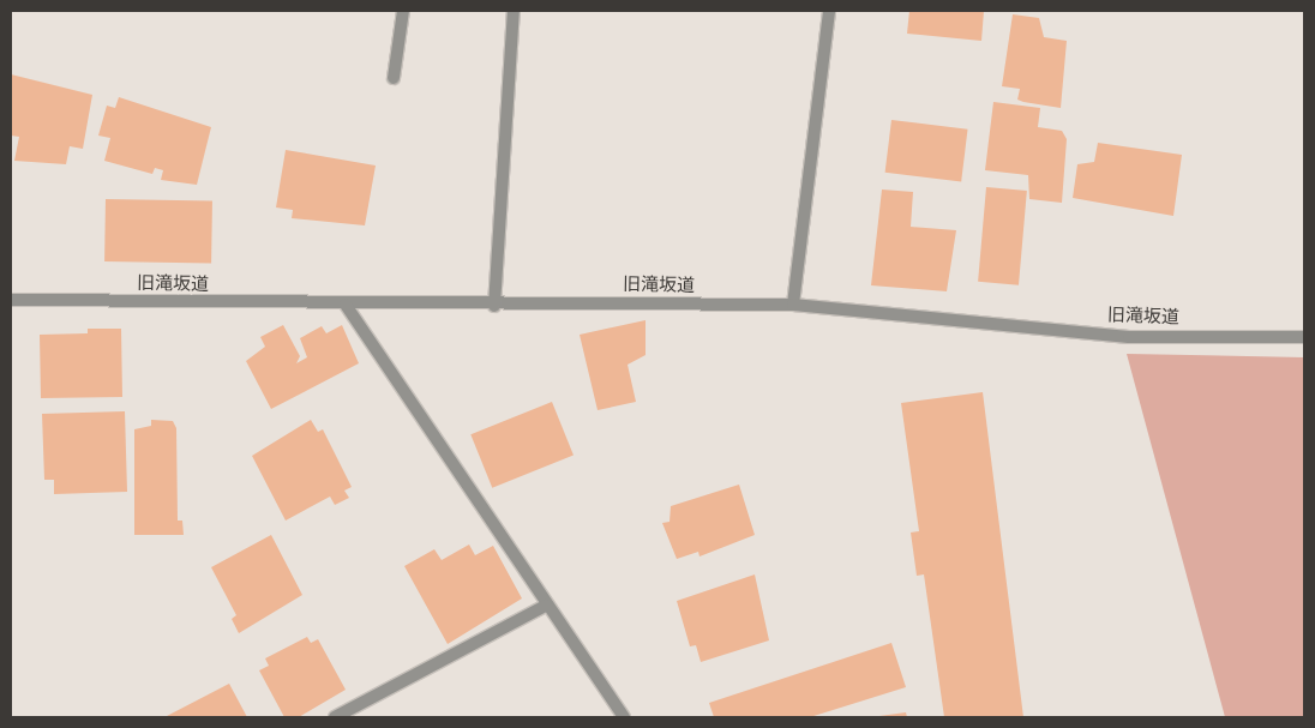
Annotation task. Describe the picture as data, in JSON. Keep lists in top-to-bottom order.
{
  "streets": {
    "street": ["旧滝坂道"]
  }
}
